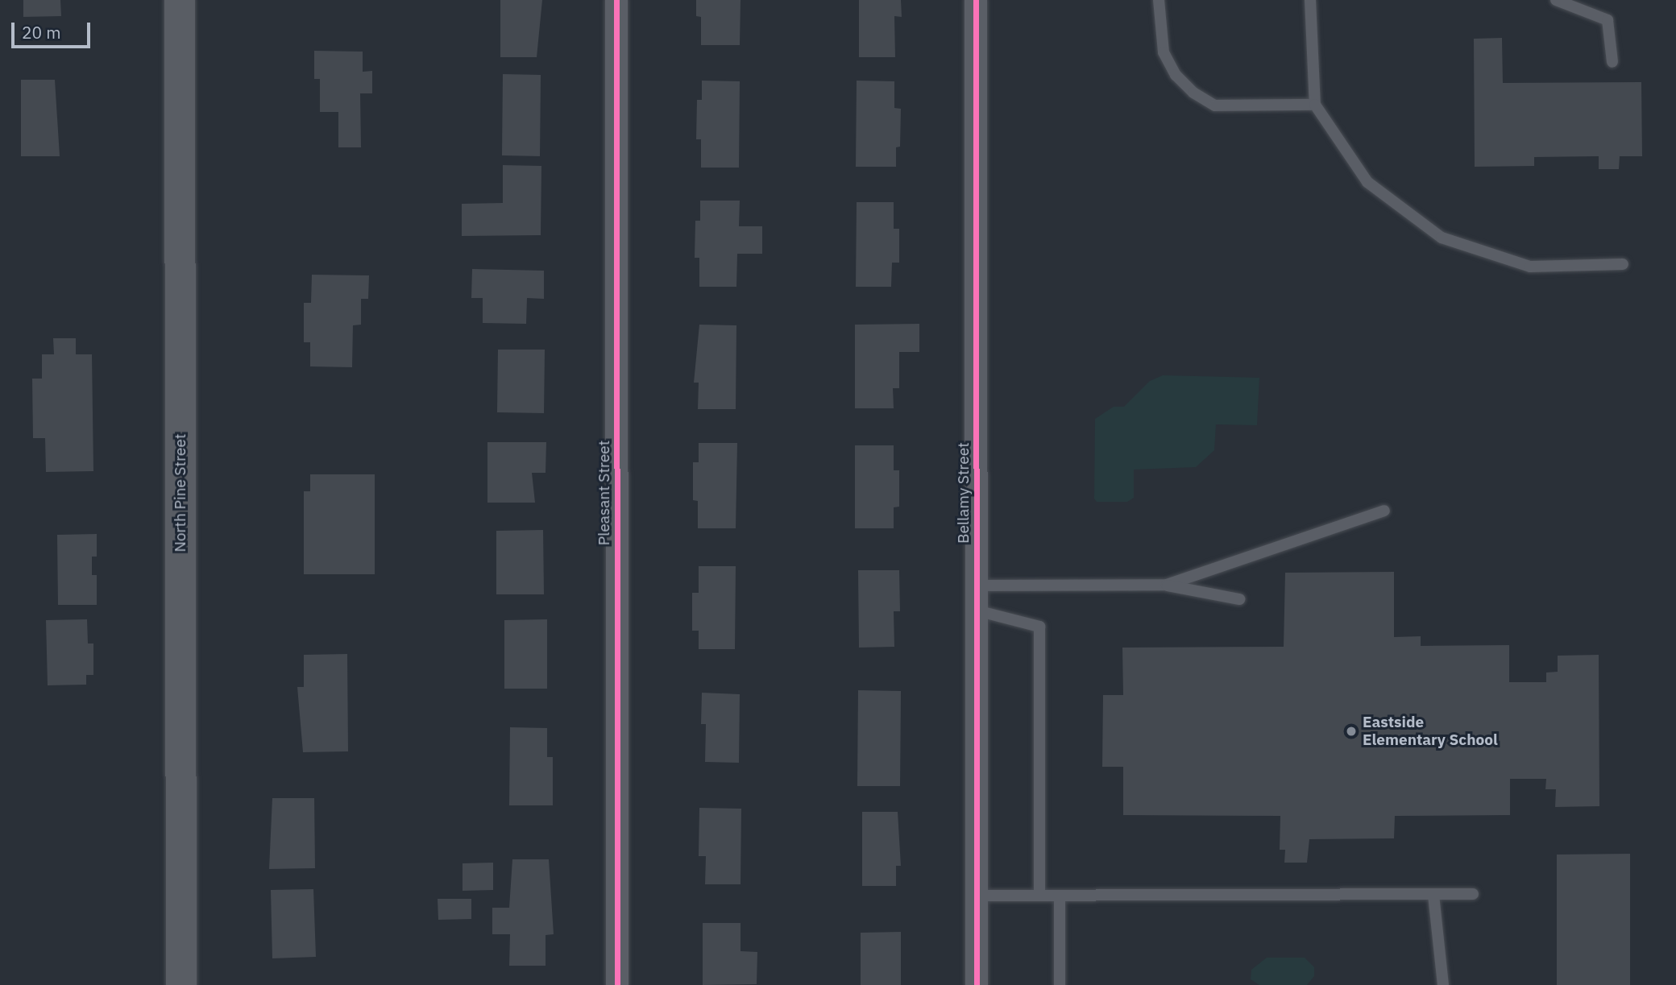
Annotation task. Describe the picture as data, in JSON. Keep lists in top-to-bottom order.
{
  "streets": {
    "main road": ["North Pine Street"],
    "street": ["Pleasant Street", "Bellamy Street"]
  },
  "places": ["Eastside Elementary School"],
  "scale_bar": "20 m"
}
